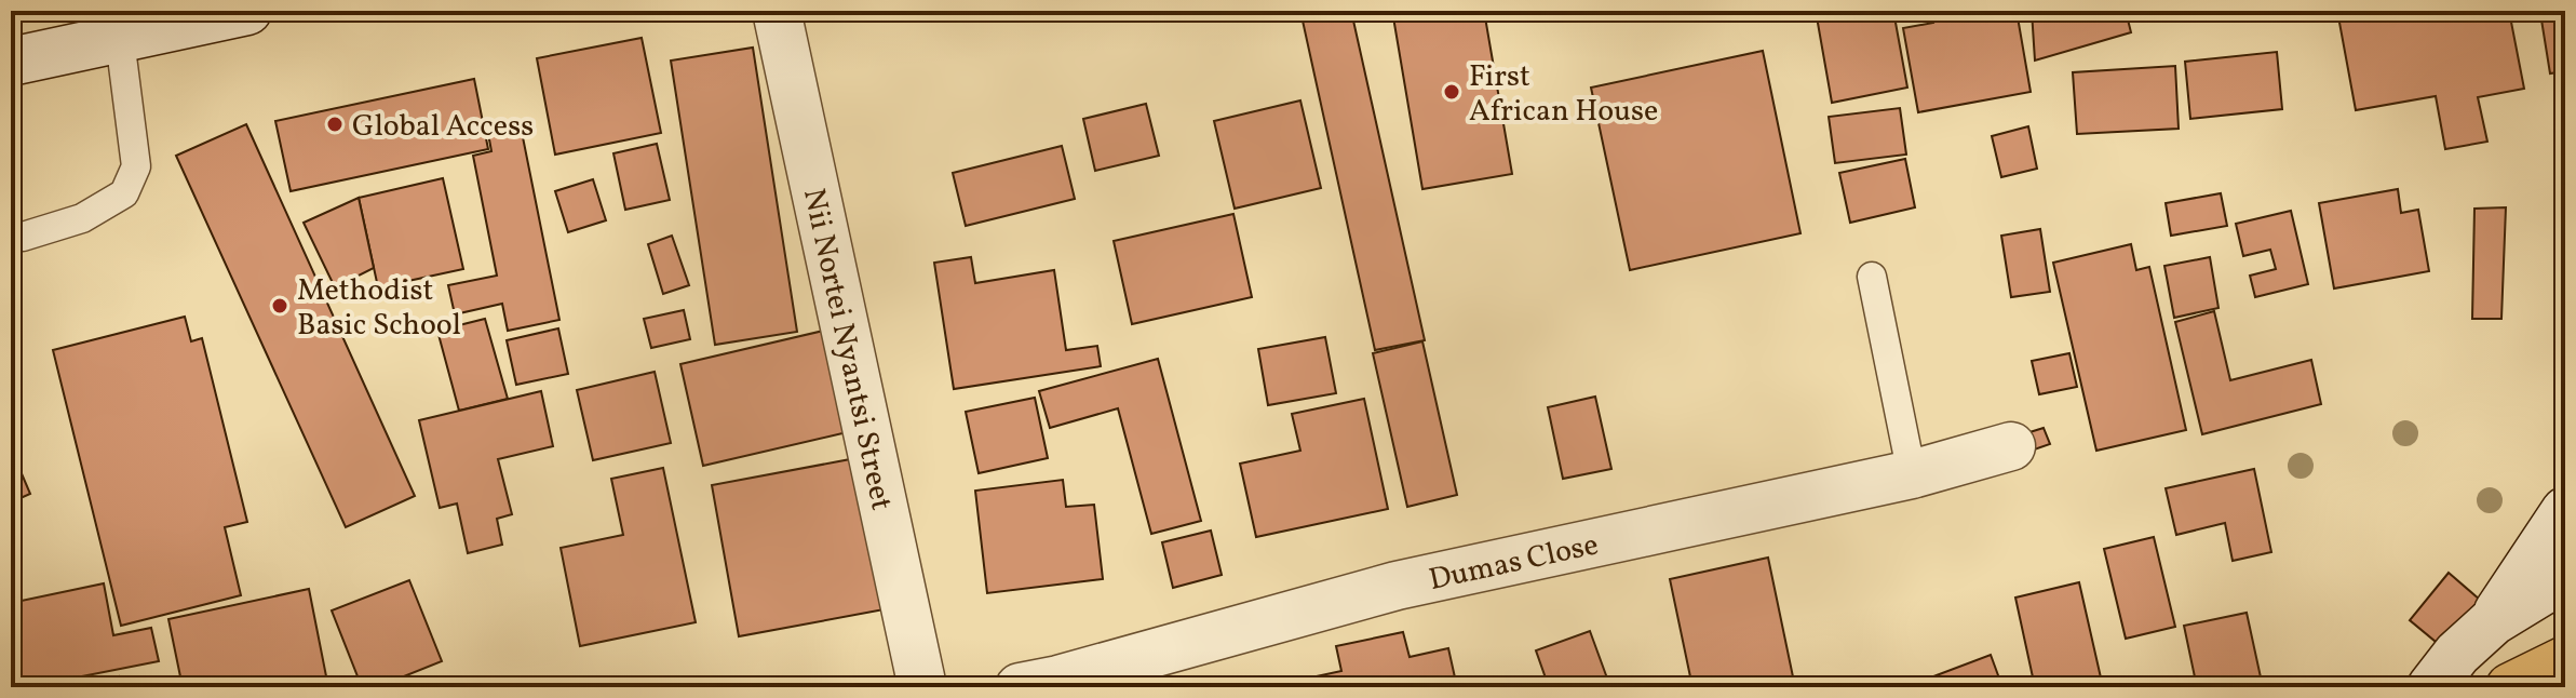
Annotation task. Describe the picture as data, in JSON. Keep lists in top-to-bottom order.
{
  "streets": {
    "street": ["Nii Nortei Nyantsi Street", "Dumas Close"]
  },
  "places": ["First African House", "Global Access", "Methodist Basic School"]
}
